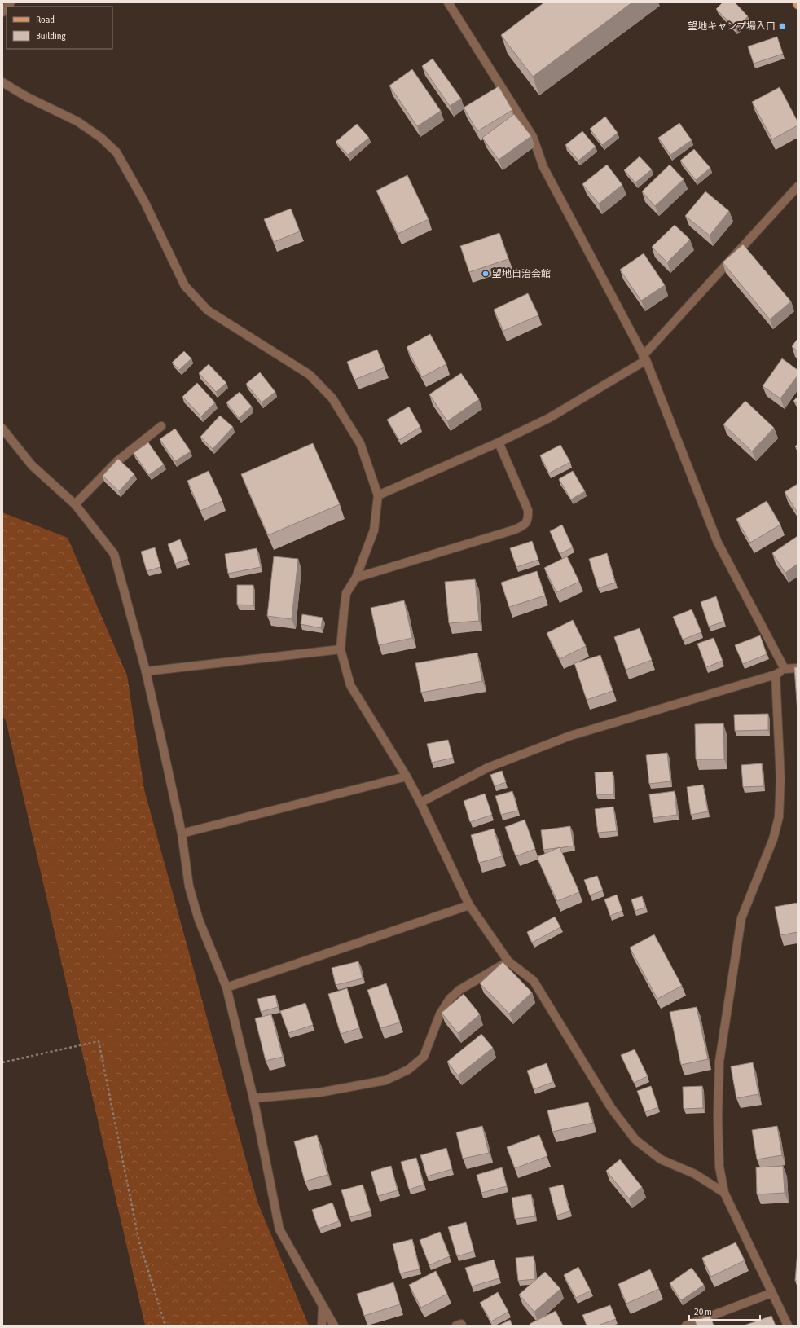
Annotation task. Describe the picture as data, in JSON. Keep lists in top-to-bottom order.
{
  "places": {
    "transit": ["望地キャンプ場入口"],
    "other": ["望地自治会館"]
  },
  "legend": ["Road", "Building"],
  "scale_bar": "20 m"
}
